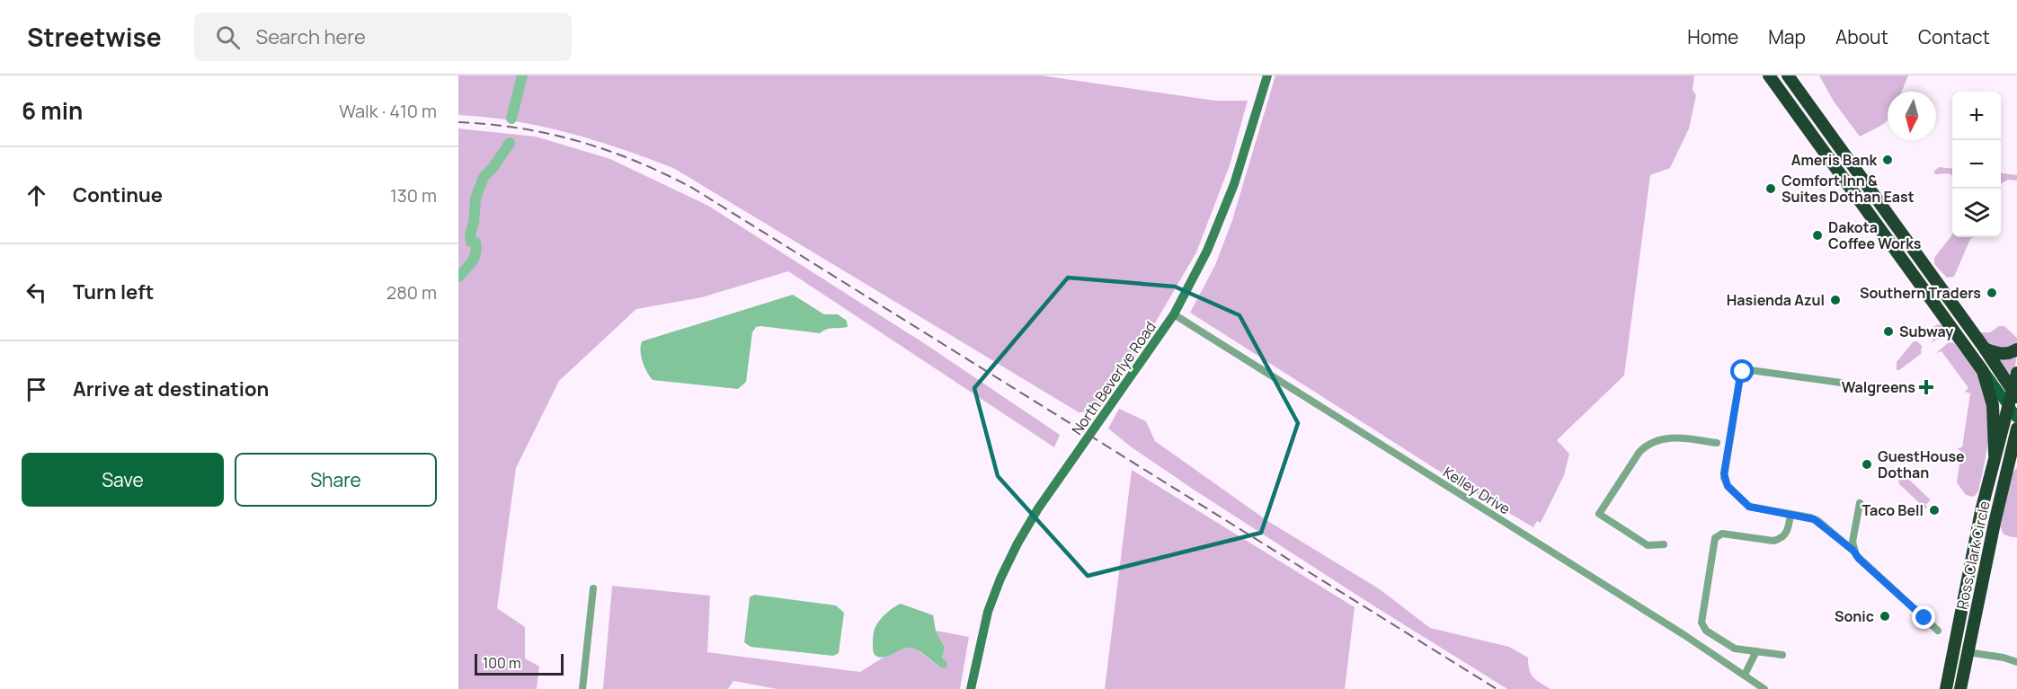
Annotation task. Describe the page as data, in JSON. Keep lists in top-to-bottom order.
{
  "streets": {
    "highway": ["Ross Clark Circle"],
    "street": ["North Beverlye Road", "Kelley Drive"]
  },
  "crossings": [
    ["North Beverlye Road", "Kelley Drive"]
  ],
  "places": {
    "other": [
      "Ameris Bank",
      "Comfort Inn & Suites Dothan East",
      "Dakota Coffee Works",
      "Southern Traders",
      "Hasienda Azul",
      "Subway",
      "GuestHouse Dothan",
      "Taco Bell",
      "Sonic"
    ],
    "health": ["Walgreens"]
  },
  "scale_bar": "100 m",
  "north": "bottom",
  "page": {
    "header": "Streetwise",
    "search": "Search here",
    "nav": [
      "Home",
      "Map",
      "About",
      "Contact"
    ],
    "heading": ["6 min", "Walk · 410 m"],
    "map_buttons": ["+", "−"],
    "list": [
      ["Continue", "130 m"],
      ["Turn left", "280 m"],
      "Arrive at destination"
    ],
    "buttons": ["Save", "Share"],
    "scale": "100 m"
  }
}
